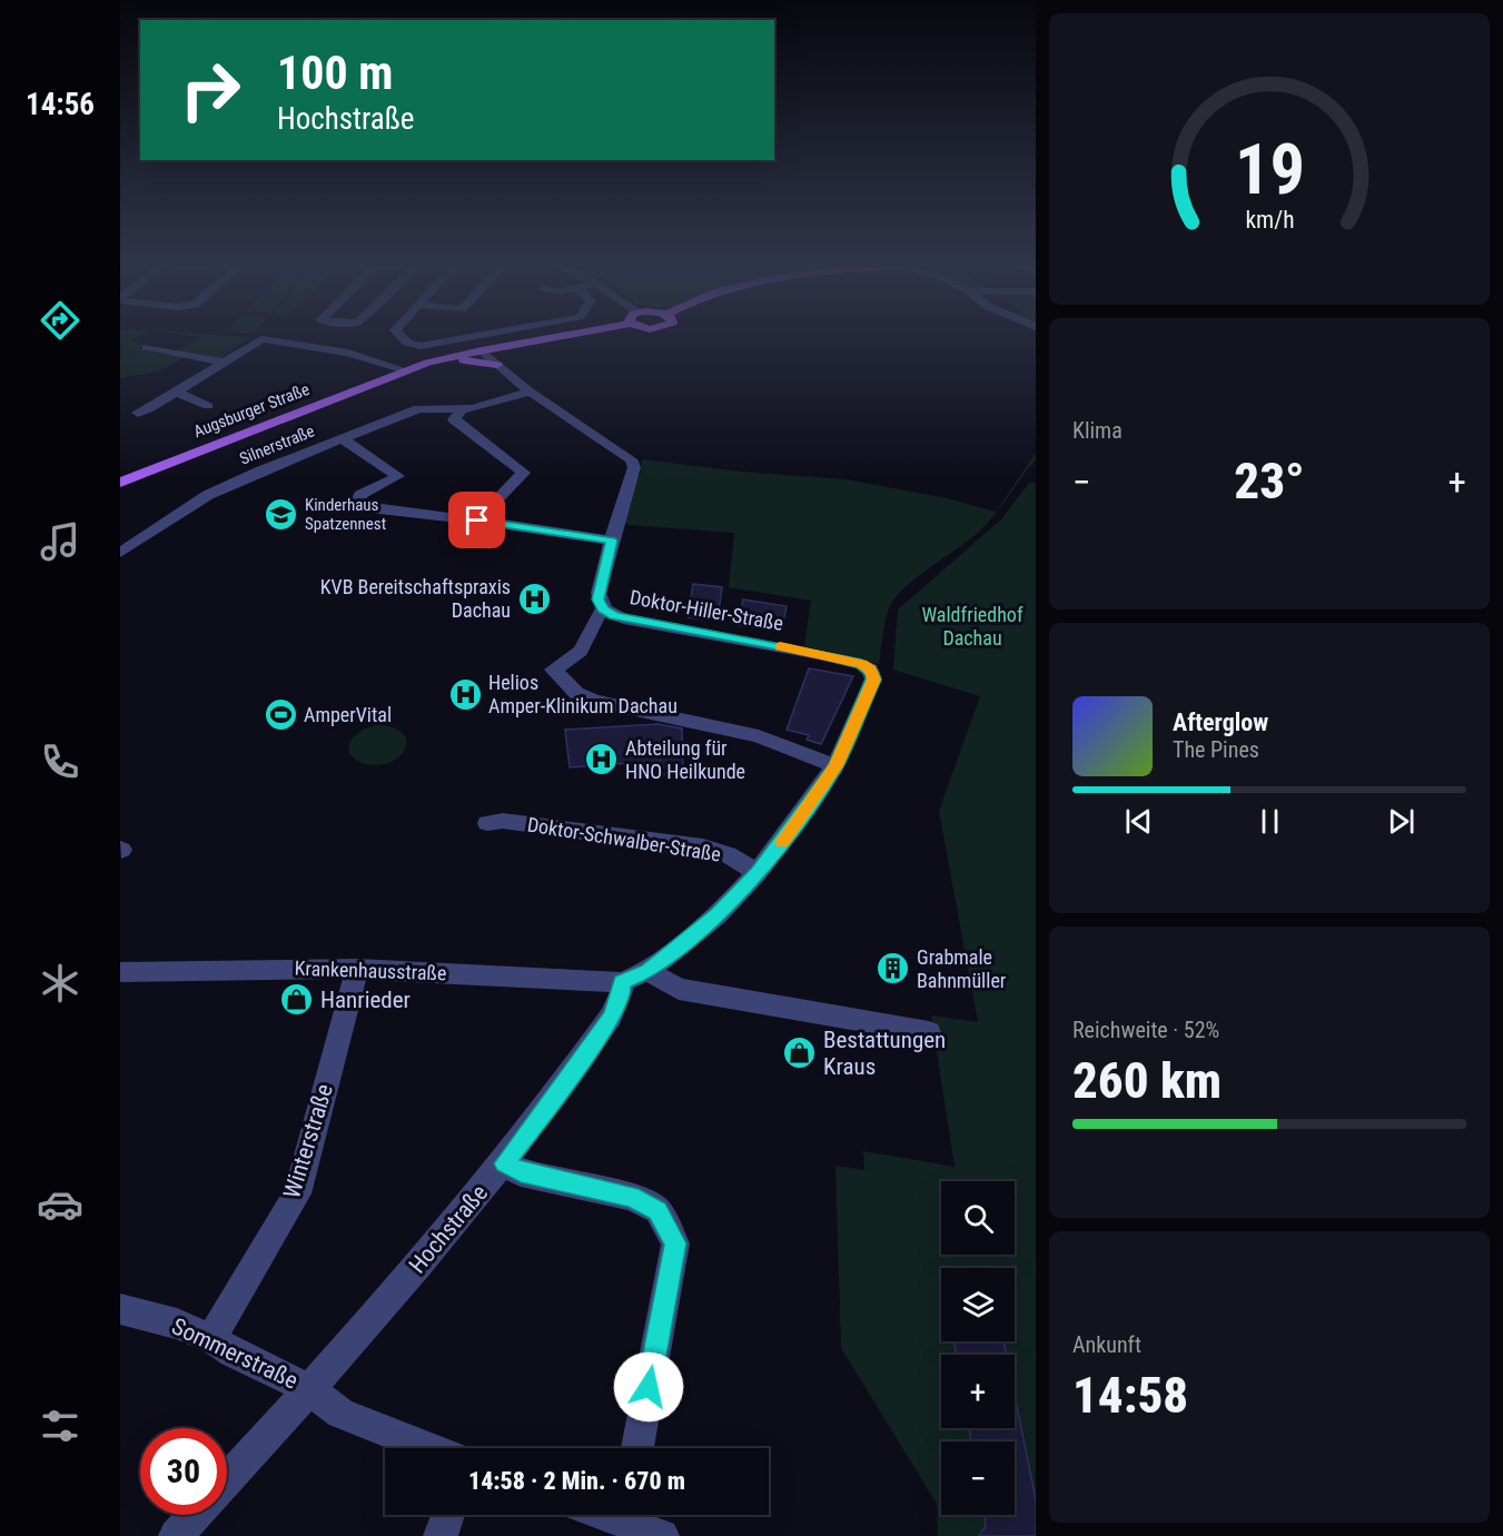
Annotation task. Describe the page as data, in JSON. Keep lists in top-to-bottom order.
{
  "streets": {
    "main road": ["Augsburger Straße"],
    "street": [
      "Silnerstraße",
      "Doktor-Hiller-Straße",
      "Doktor-Schwalber-Straße",
      "Krankenhausstraße",
      "Winterstraße",
      "Hochstraße",
      "Sommerstraße"
    ]
  },
  "crossings": [
    ["Augsburger Straße", "Doktor-Hiller-Straße"],
    ["Silnerstraße", "Doktor-Hiller-Straße"],
    ["Krankenhausstraße", "Winterstraße"],
    ["Krankenhausstraße", "Hochstraße"],
    ["Winterstraße", "Sommerstraße"],
    ["Hochstraße", "Sommerstraße"]
  ],
  "parks": ["Waldfriedhof Dachau"],
  "places": {
    "school or university": ["Kinderhaus Spatzennest"],
    "hospital": ["KVB Bereitschaftspraxis Dachau", "Helios Amper-Klinikum Dachau", "Abteilung für HNO Heilkunde"],
    "sports": ["AmperVital"],
    "building": ["Grabmale Bahnmüller"],
    "shop": ["Hanrieder", "Bestattungen Kraus"]
  },
  "page": {
    "tabs": "14:56",
    "turn": ["100 m", "Hochstraße"],
    "tile": [
      "Klima",
      ["Reichweite · 52%", "260 km"],
      ["Ankunft", "14:58"]
    ],
    "heat": ["−", "23°", "+"],
    "song": ["Afterglow", "The Pines"],
    "map_buttons": ["+", "−"],
    "limit": "30",
    "trip": "14:58 · 2 Min. · 670 m",
    "gauge": ["19", "km/h"]
  }
}
